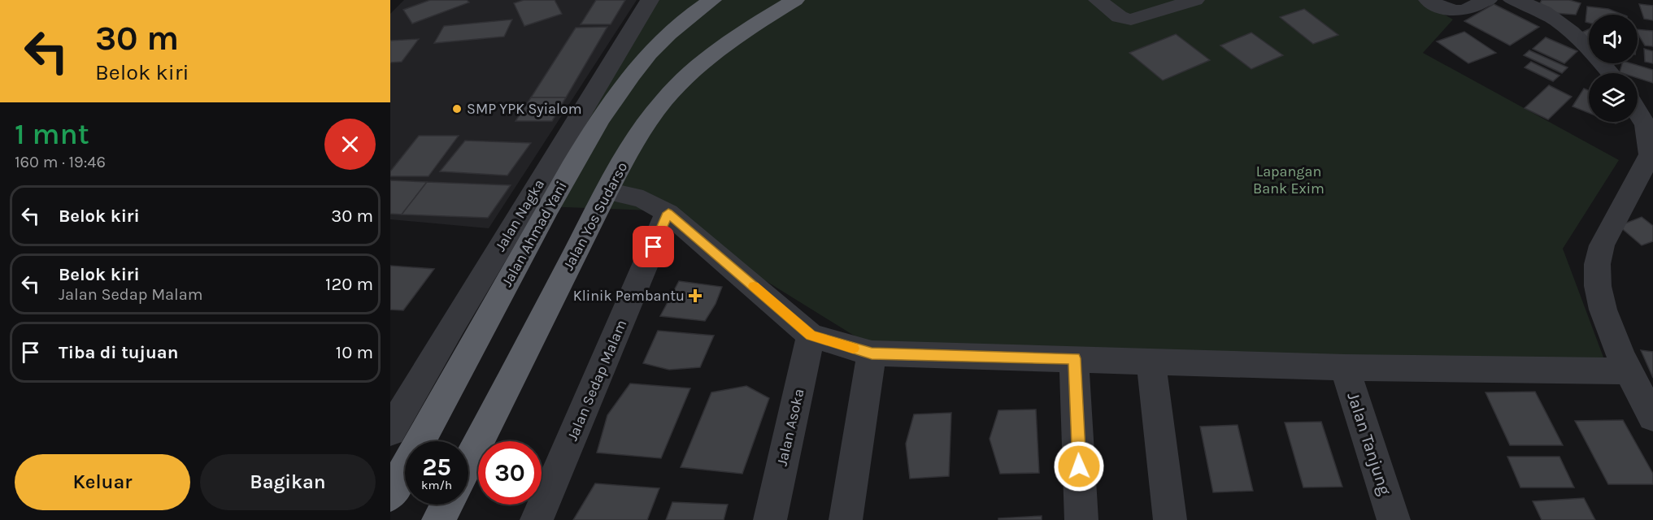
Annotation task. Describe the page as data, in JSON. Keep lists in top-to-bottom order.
{
  "streets": {
    "highway": ["Jalan Yos Sudarso", "Jalan Ahmad Yani"],
    "street": [
      "Jalan Nagka",
      "Jalan Sedap Malam",
      "Jalan Asoka",
      "Jalan Tanjung"
    ]
  },
  "parks": ["Lapangan Bank Exim"],
  "places": {
    "other": ["SMP YPK Syialom"],
    "health": ["Klinik Pembantu"]
  },
  "page": {
    "turn": ["30 m", "Belok kiri"],
    "heading": ["1 mnt", "160 m · 19:46"],
    "list": [
      {
        "name": "Belok kiri",
        "value": "30 m"
      },
      {
        "name": "Belok kiri",
        "note": "Jalan Sedap Malam",
        "value": "120 m"
      },
      {
        "name": "Tiba di tujuan",
        "value": "10 m"
      }
    ],
    "speed": "25 km/h",
    "limit": "30",
    "buttons": ["Keluar", "Bagikan"]
  }
}
